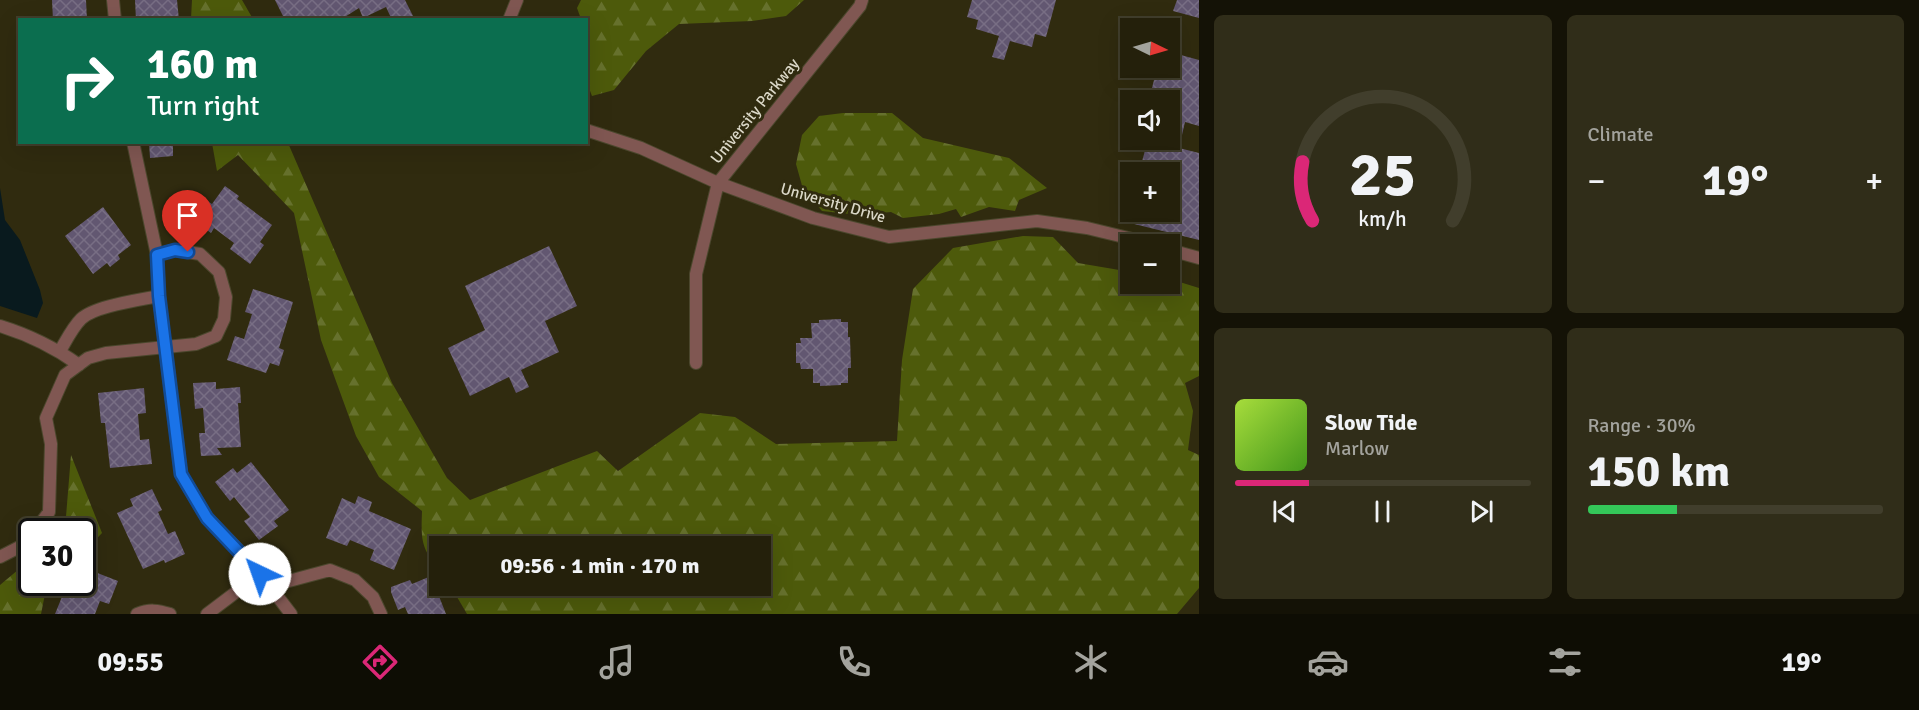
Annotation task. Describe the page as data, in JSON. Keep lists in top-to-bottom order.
{
  "streets": {
    "street": ["University Parkway", "University Drive"]
  },
  "crossings": [
    ["University Parkway", "University Drive"]
  ],
  "north": "right",
  "page": {
    "tile": [
      "Climate",
      ["Range · 30%", "150 km"]
    ],
    "map_buttons": ["+", "−"],
    "turn": ["160 m", "Turn right"],
    "heat": ["−", "19°", "+"],
    "song": ["Slow Tide", "Marlow"],
    "limit": "30",
    "trip": "09:56 · 1 min · 170 m",
    "tabs": ["09:55", "19°"],
    "gauge": ["25", "km/h"]
  }
}
